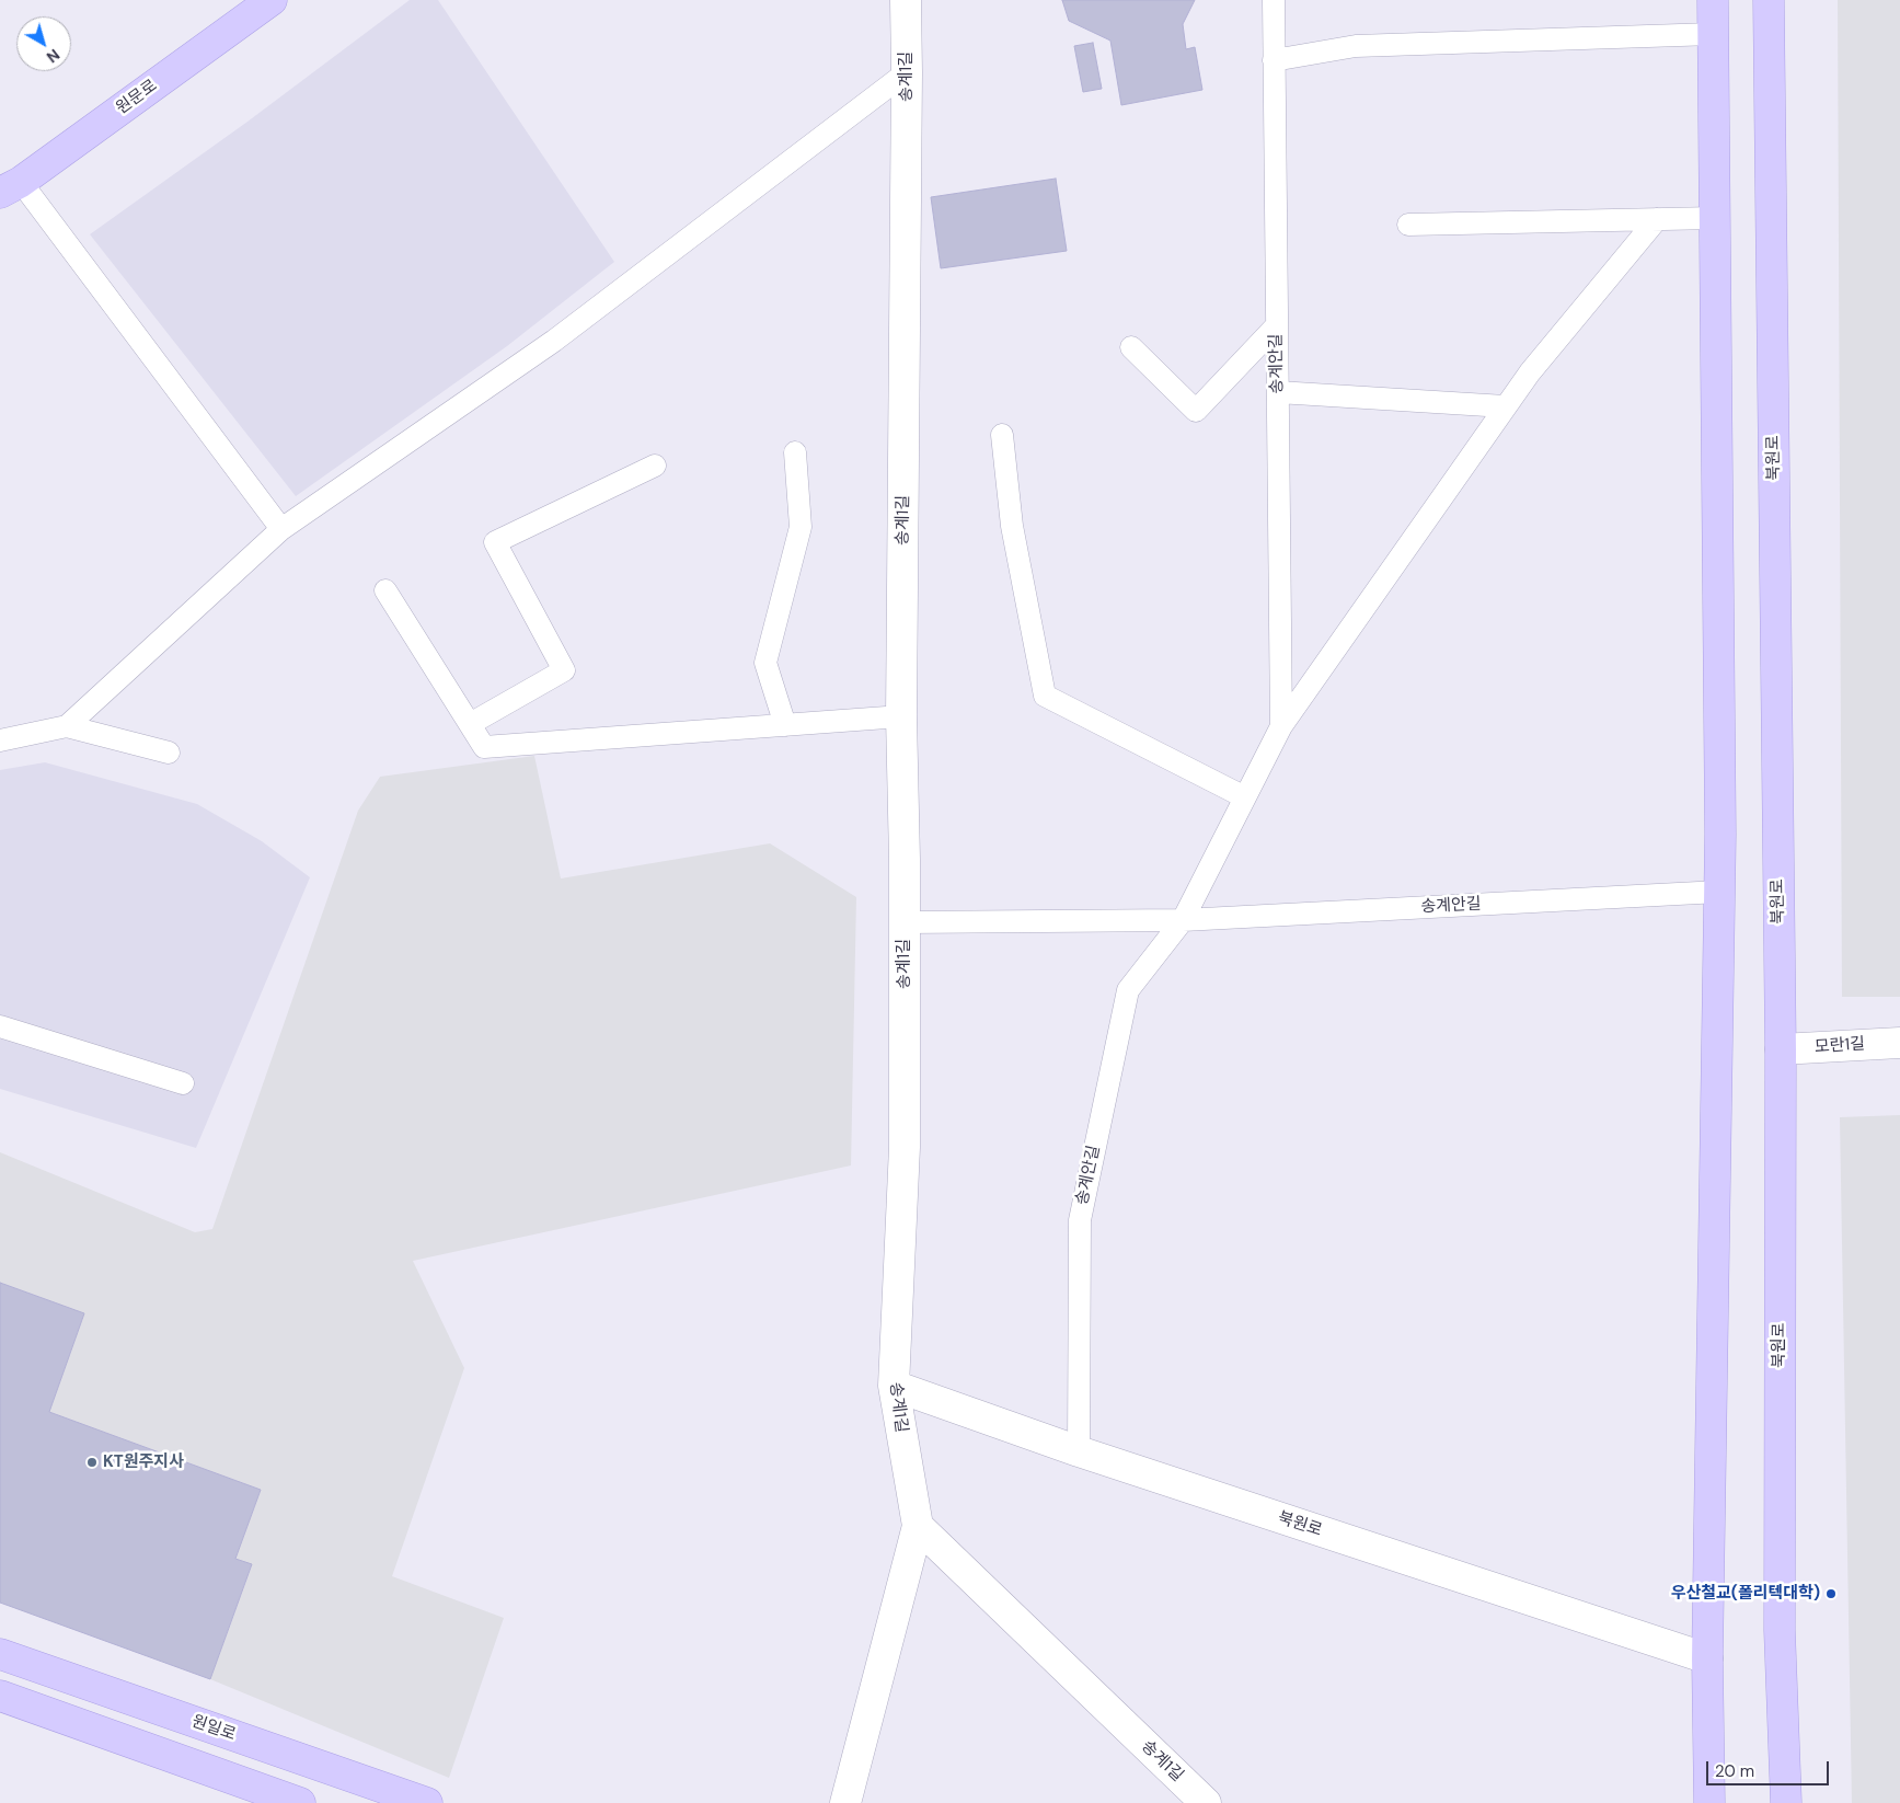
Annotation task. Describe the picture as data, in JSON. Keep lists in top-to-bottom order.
{
  "streets": {
    "street": [
      "송계1길",
      "원문로",
      "북원로",
      "모란1길",
      "원일로"
    ],
    "lane": ["송계안길"]
  },
  "crossings": [
    ["송계1길", "송계안길"],
    ["송계1길", "북원로"],
    ["송계안길", "북원로"],
    ["북원로", "모란1길"]
  ],
  "places": ["KT원주지사", "우산철교(폴리텍대학)"],
  "scale_bar": "20 m",
  "north": "bottom right"
}
